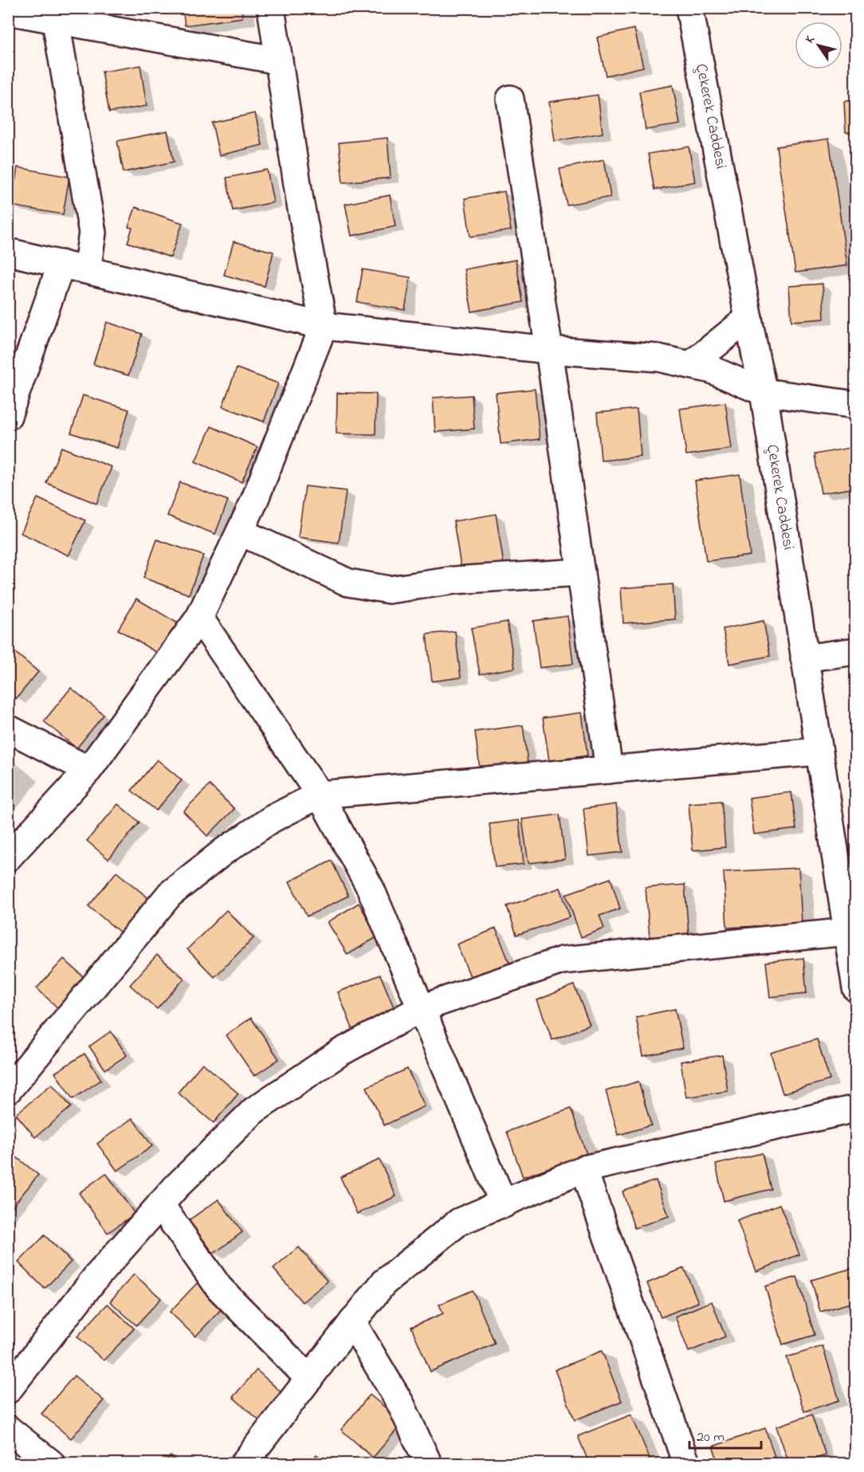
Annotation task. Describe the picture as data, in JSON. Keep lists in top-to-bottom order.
{
  "streets": {
    "street": ["Çekerek Caddesi"]
  },
  "scale_bar": "20 m",
  "north": "top left"
}
